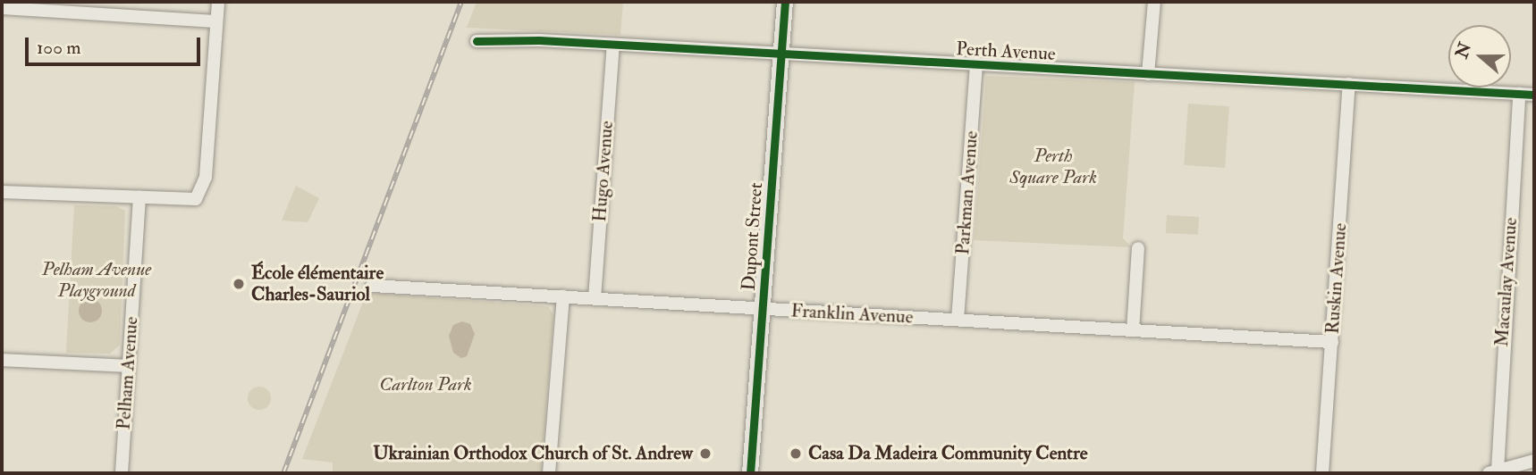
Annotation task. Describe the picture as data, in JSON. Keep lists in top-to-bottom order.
{
  "streets": {
    "main road": ["Dupont Street"],
    "street": [
      "Perth Avenue",
      "Hugo Avenue",
      "Parkman Avenue",
      "Ruskin Avenue",
      "Macaulay Avenue",
      "Franklin Avenue",
      "Pelham Avenue"
    ]
  },
  "crossings": [
    ["Perth Avenue", "Hugo Avenue"],
    ["Perth Avenue", "Parkman Avenue"],
    ["Perth Avenue", "Dupont Street"],
    ["Perth Avenue", "Ruskin Avenue"],
    ["Perth Avenue", "Macaulay Avenue"],
    ["Hugo Avenue", "Franklin Avenue"],
    ["Parkman Avenue", "Franklin Avenue"],
    ["Dupont Street", "Franklin Avenue"],
    ["Ruskin Avenue", "Franklin Avenue"]
  ],
  "parks": ["Perth Square Park", "Pelham Avenue Playground", "Carlton Park"],
  "places": ["École élémentaire Charles-Sauriol", "Ukrainian Orthodox Church of St. Andrew", "Casa Da Madeira Community Centre"],
  "scale_bar": "100 m",
  "north": "left"
}
